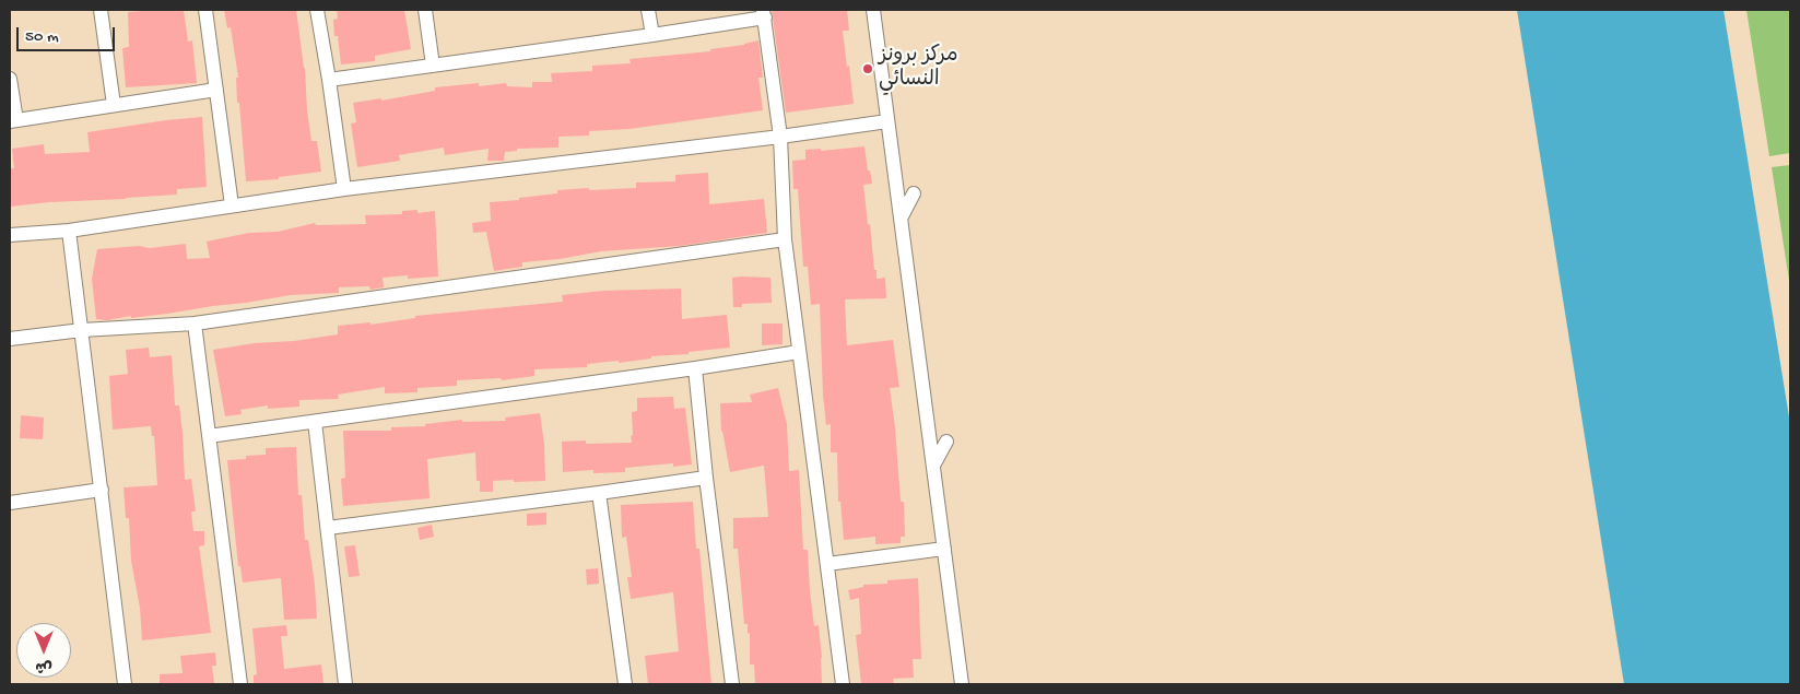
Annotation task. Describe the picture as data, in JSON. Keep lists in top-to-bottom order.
{
  "places": ["مركز برونز النسائي"],
  "scale_bar": "50 m",
  "north": "bottom"
}
